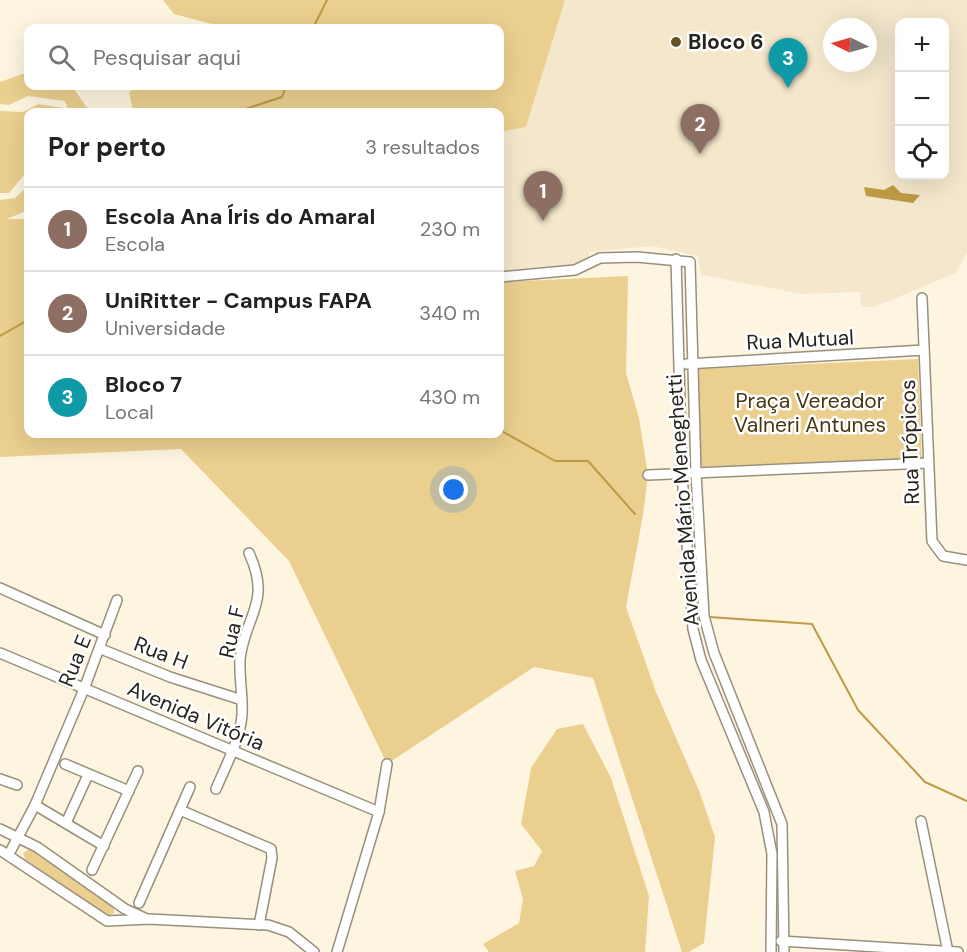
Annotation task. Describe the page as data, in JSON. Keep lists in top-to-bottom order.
{
  "streets": {
    "street": [
      "Rua Mutual",
      "Rua Trópicos",
      "Avenida Mário Meneghetti",
      "Rua F",
      "Rua H",
      "Rua E",
      "Avenida Vitória"
    ]
  },
  "crossings": [
    ["Rua Mutual", "Rua Trópicos"],
    ["Rua Mutual", "Avenida Mário Meneghetti"],
    ["Rua F", "Rua H"],
    ["Rua F", "Avenida Vitória"],
    ["Rua H", "Rua E"],
    ["Rua E", "Avenida Vitória"]
  ],
  "parks": ["Praça Vereador Valneri Antunes"],
  "places": ["Bloco 6"],
  "north": "left",
  "page": {
    "map_buttons": ["+", "−"],
    "search": "Pesquisar aqui",
    "pins": ["3", "2", "1"],
    "heading": ["Por perto", "3 resultados"],
    "list": [
      {
        "mark": "1",
        "name": "Escola Ana Íris do Amaral",
        "note": "Escola",
        "value": "230 m"
      },
      {
        "mark": "2",
        "name": "UniRitter - Campus FAPA",
        "note": "Universidade",
        "value": "340 m"
      },
      {
        "mark": "3",
        "name": "Bloco 7",
        "note": "Local",
        "value": "430 m"
      }
    ]
  }
}
